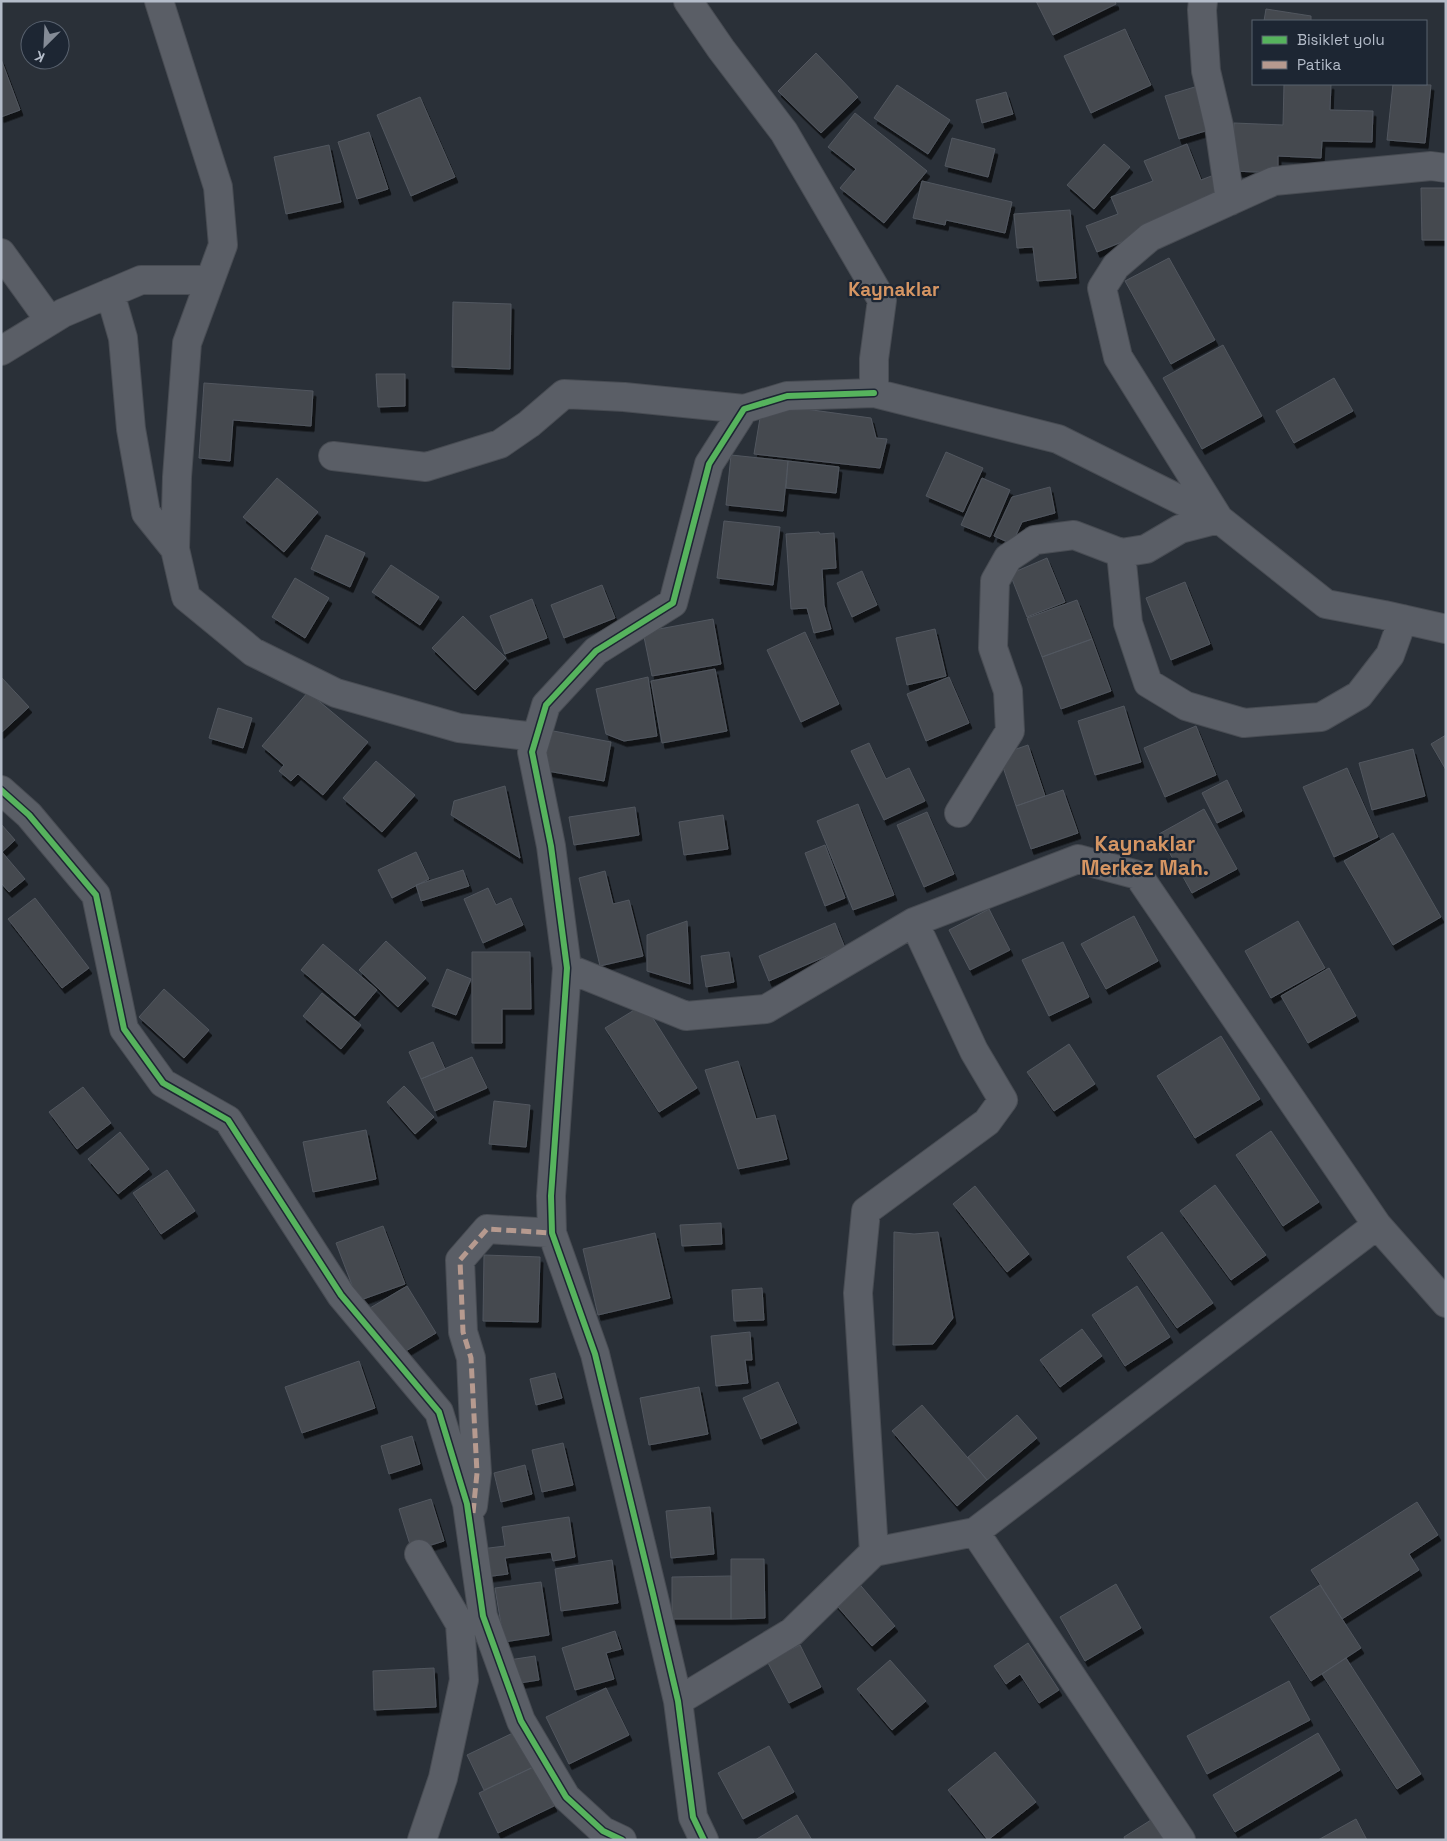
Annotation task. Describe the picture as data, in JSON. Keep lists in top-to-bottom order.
{
  "districts": ["Kaynaklar", "Kaynaklar Merkez Mah."],
  "legend": ["Bisiklet yolu", "Patika"],
  "north": "bottom left"
}
